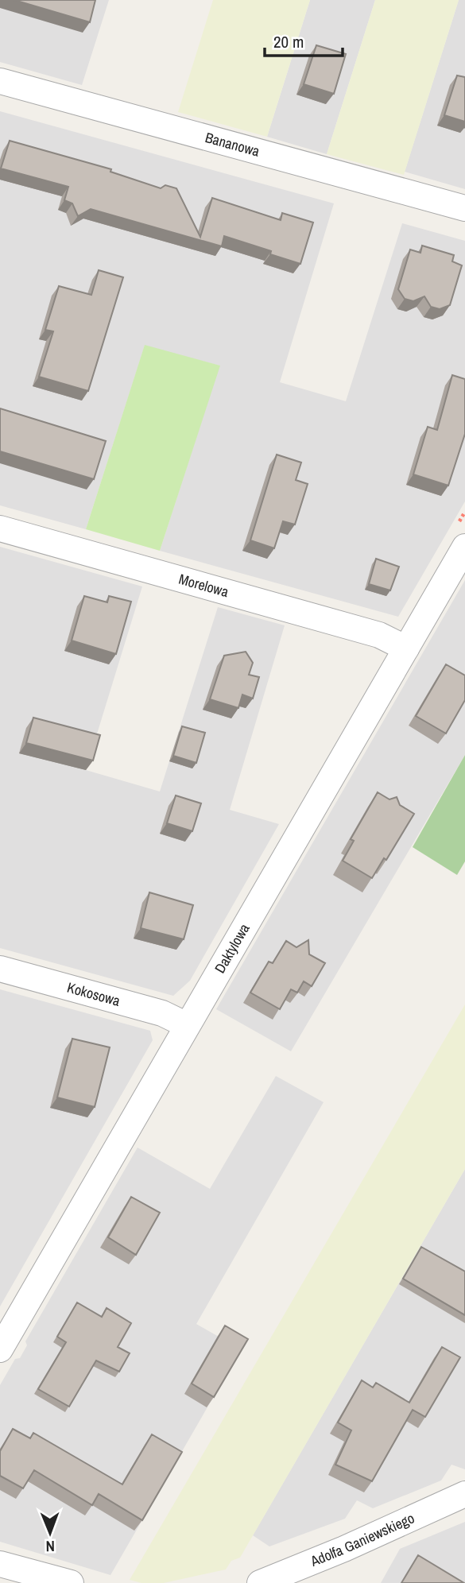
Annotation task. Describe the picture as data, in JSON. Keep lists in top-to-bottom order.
{
  "streets": {
    "street": [
      "Bananowa",
      "Morelowa",
      "Daktylowa",
      "Kokosowa",
      "Adolfa Ganiewskiego"
    ]
  },
  "crossings": [
    ["Morelowa", "Daktylowa"],
    ["Daktylowa", "Kokosowa"]
  ],
  "scale_bar": "20 m",
  "north": "bottom"
}
